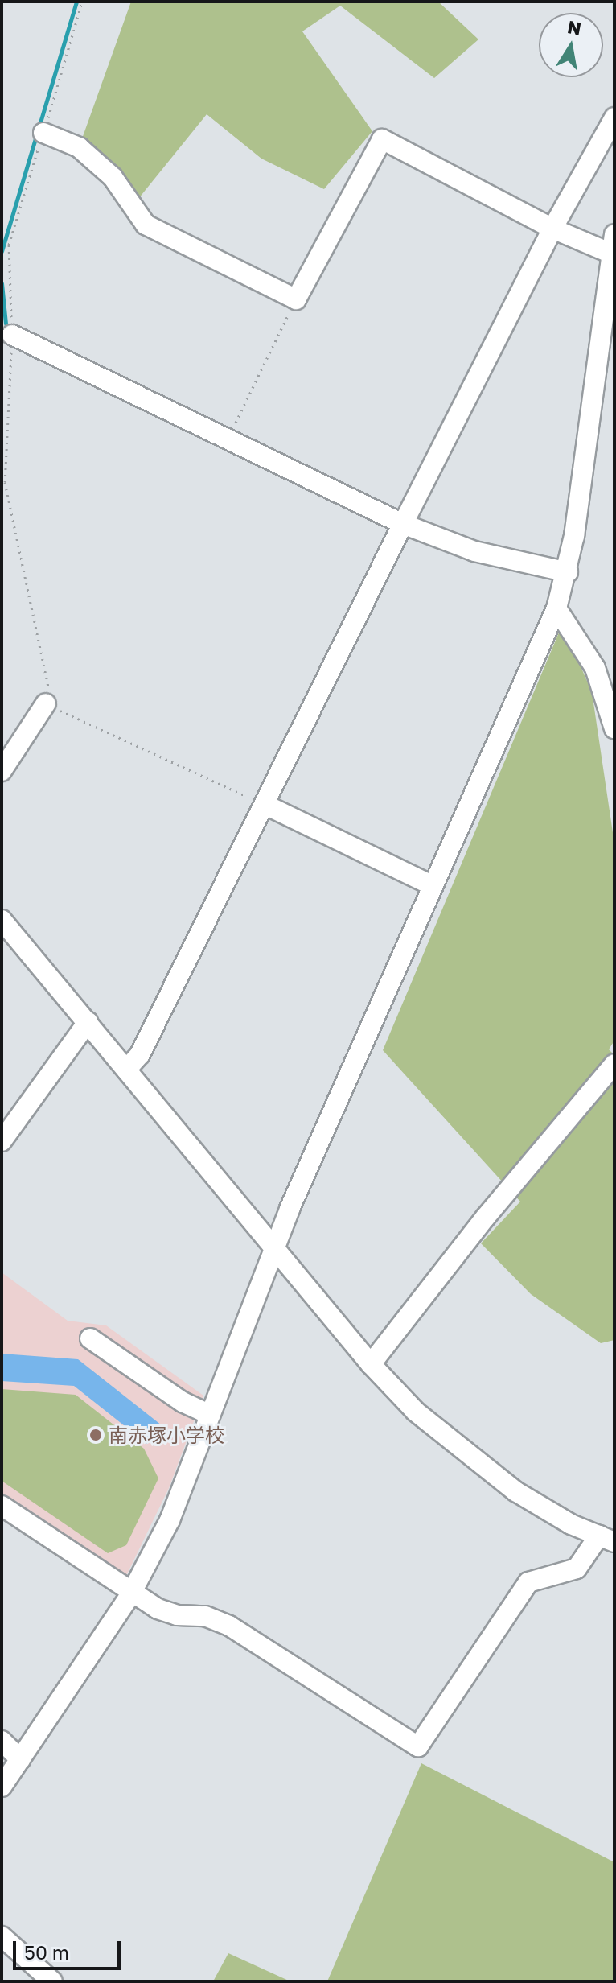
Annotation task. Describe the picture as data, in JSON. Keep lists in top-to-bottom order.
{
  "places": ["南赤塚小学校"],
  "scale_bar": "50 m",
  "north": "top"
}
